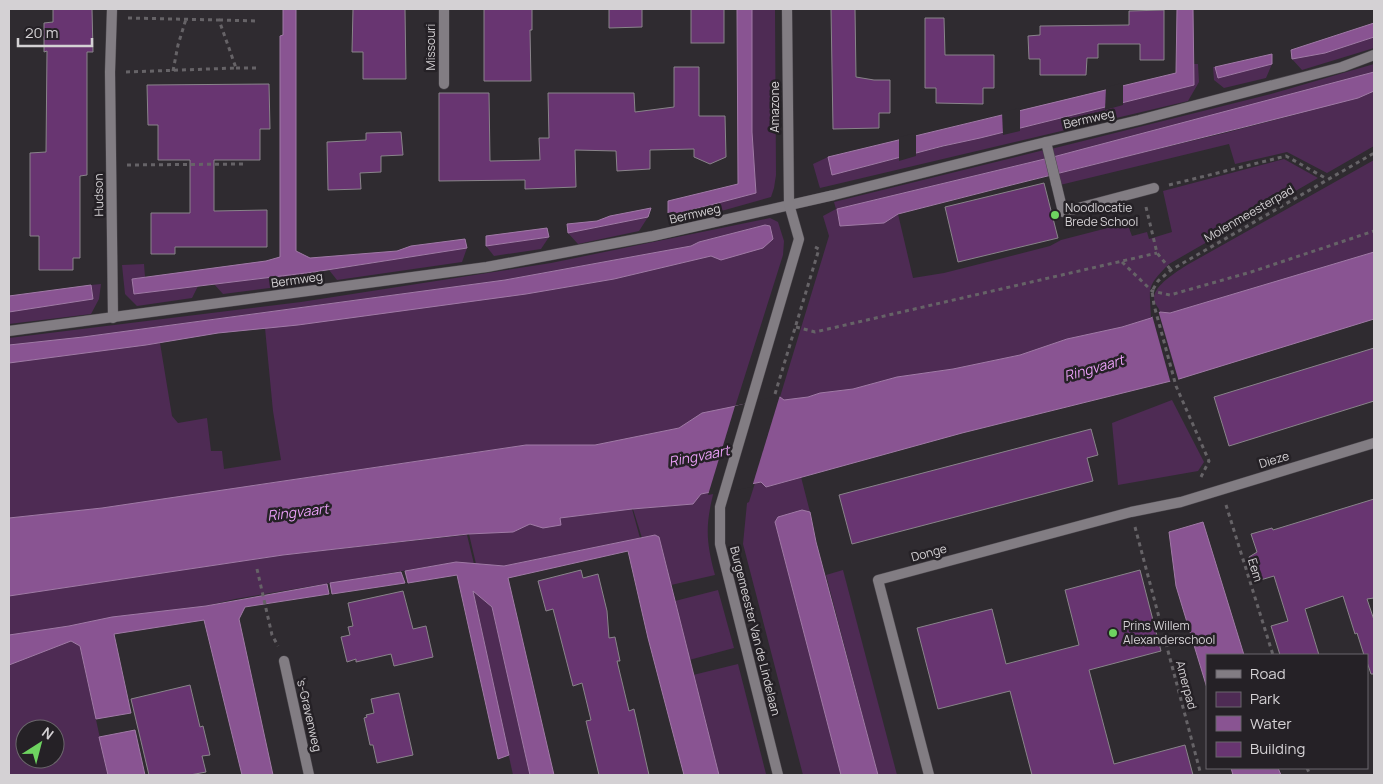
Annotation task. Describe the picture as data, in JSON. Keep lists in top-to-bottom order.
{
  "streets": {
    "street": [
      "Missouri",
      "Amazone",
      "Bermweg",
      "Hudson",
      "Dieze",
      "Donge",
      "Burgemeester Van de Lindelaan",
      "'s-Gravenweg"
    ],
    "path": ["Molenmeesterpad", "Eem", "Amerpad"]
  },
  "crossings": [
    ["Amazone", "Bermweg"],
    ["Amazone", "Burgemeester Van de Lindelaan"],
    ["Bermweg", "Hudson"],
    ["Bermweg", "Burgemeester Van de Lindelaan"],
    ["Dieze", "Donge"],
    ["Dieze", "Eem"],
    ["Donge", "Amerpad"]
  ],
  "water": ["Ringvaart"],
  "places": ["Noodlocatie Brede School", "Prins Willem Alexanderschool"],
  "legend": [
    "Road",
    "Park",
    "Water",
    "Building"
  ],
  "scale_bar": "20 m",
  "north": "top right"
}
